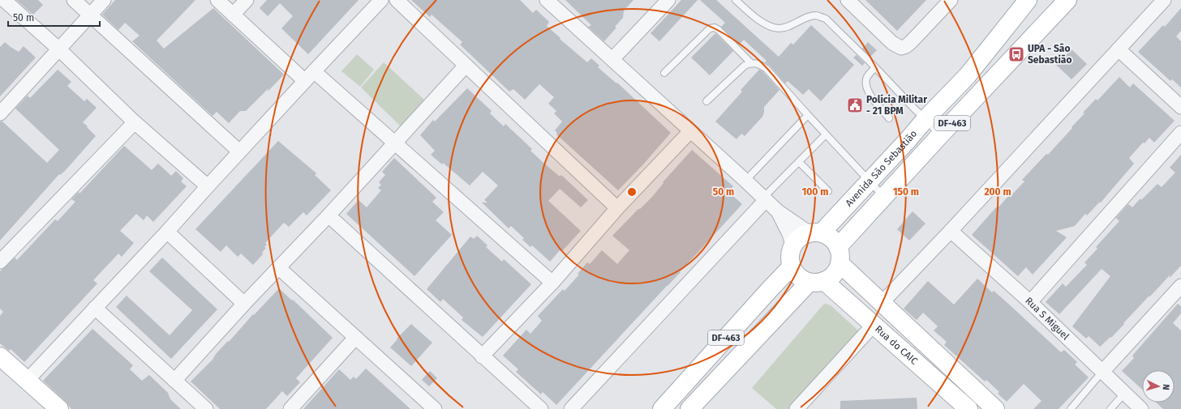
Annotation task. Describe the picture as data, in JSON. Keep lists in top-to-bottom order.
{
  "streets": {
    "main road": ["DF-463", "Avenida São Sebastião", "Rua do CAIC"],
    "street": ["Rua S Miguel"]
  },
  "crossings": [
    ["DF-463", "Avenida São Sebastião"],
    ["DF-463", "Rua do CAIC"],
    ["Avenida São Sebastião", "Rua do CAIC"]
  ],
  "places": {
    "bus stop": ["UPA - São Sebastião"],
    "public building": ["Polícia Militar - 21 BPM"]
  },
  "scale_bar": "50 m",
  "north": "right",
  "rings": [
    "50 m",
    "100 m",
    "150 m",
    "200 m"
  ]
}
